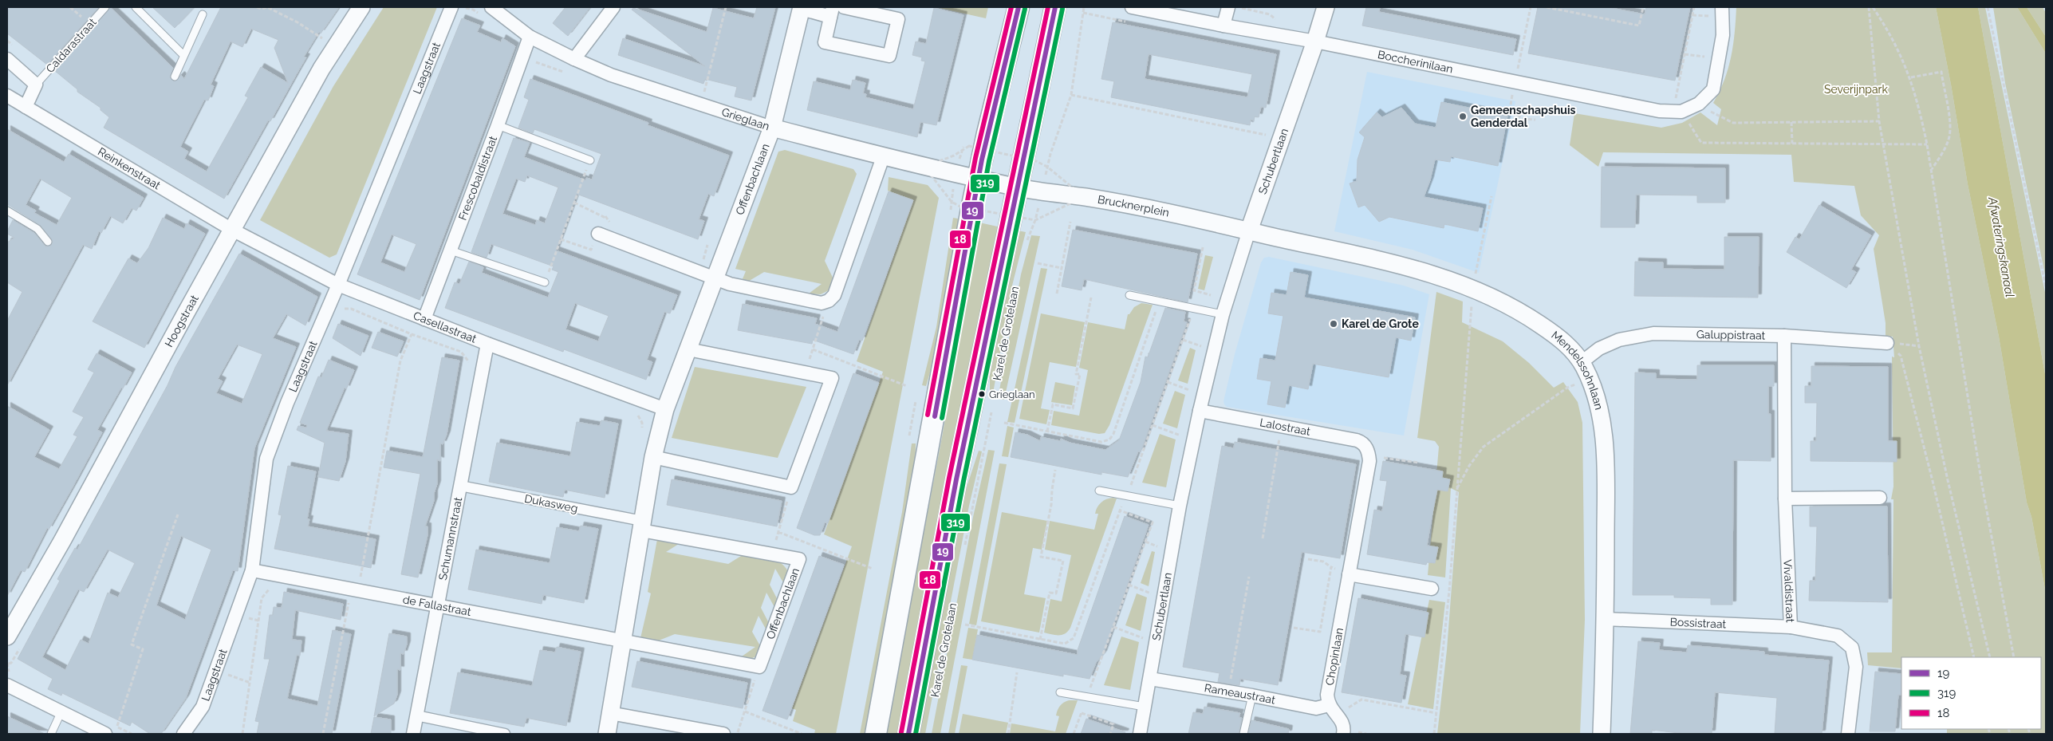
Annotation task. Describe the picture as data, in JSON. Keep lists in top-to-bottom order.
{
  "streets": {
    "main road": ["Karel de Grotelaan"],
    "street": [
      "Boccherinilaan",
      "Laagstraat",
      "Grieglaan",
      "Schubertlaan",
      "Reinkenstraat",
      "Frescobaldistraat",
      "Offenbachlaan",
      "Brucknerplein",
      "Hoogstraat",
      "Casellastraat",
      "Galuppistraat",
      "Mendelssohnlaan",
      "Lalostraat",
      "Dukasweg",
      "Schumannstraat",
      "Vivaldistraat",
      "de Fallastraat",
      "Bossistraat",
      "Chopinlaan",
      "Rameaustraat"
    ],
    "lane": ["Caldarastraat"]
  },
  "crossings": [
    ["Boccherinilaan", "Schubertlaan"],
    ["Laagstraat", "Casellastraat"],
    ["Laagstraat", "de Fallastraat"],
    ["Grieglaan", "Frescobaldistraat"],
    ["Grieglaan", "Offenbachlaan"],
    ["Grieglaan", "Brucknerplein"],
    ["Grieglaan", "Karel de Grotelaan"],
    ["Schubertlaan", "Brucknerplein"],
    ["Schubertlaan", "Mendelssohnlaan"],
    ["Schubertlaan", "Lalostraat"],
    ["Schubertlaan", "Rameaustraat"],
    ["Reinkenstraat", "Hoogstraat"],
    ["Reinkenstraat", "Casellastraat"],
    ["Frescobaldistraat", "Casellastraat"],
    ["Offenbachlaan", "Casellastraat"],
    ["Offenbachlaan", "Dukasweg"],
    ["Offenbachlaan", "de Fallastraat"],
    ["Brucknerplein", "Karel de Grotelaan"],
    ["Brucknerplein", "Mendelssohnlaan"],
    ["Hoogstraat", "Casellastraat"],
    ["Casellastraat", "Schumannstraat"],
    ["Galuppistraat", "Mendelssohnlaan"],
    ["Galuppistraat", "Vivaldistraat"],
    ["Mendelssohnlaan", "Bossistraat"],
    ["Lalostraat", "Chopinlaan"],
    ["Dukasweg", "Schumannstraat"],
    ["Schumannstraat", "de Fallastraat"],
    ["Vivaldistraat", "Bossistraat"],
    ["Chopinlaan", "Rameaustraat"]
  ],
  "water": ["Afwateringskanaal"],
  "parks": ["Severijnpark"],
  "places": ["Gemeenschapshuis Genderdal", "Karel de Grote", "Grieglaan"],
  "lines": ["transit line 19", "transit line 18", "transit line 319"],
  "legend": ["19", "319", "18"]
}
